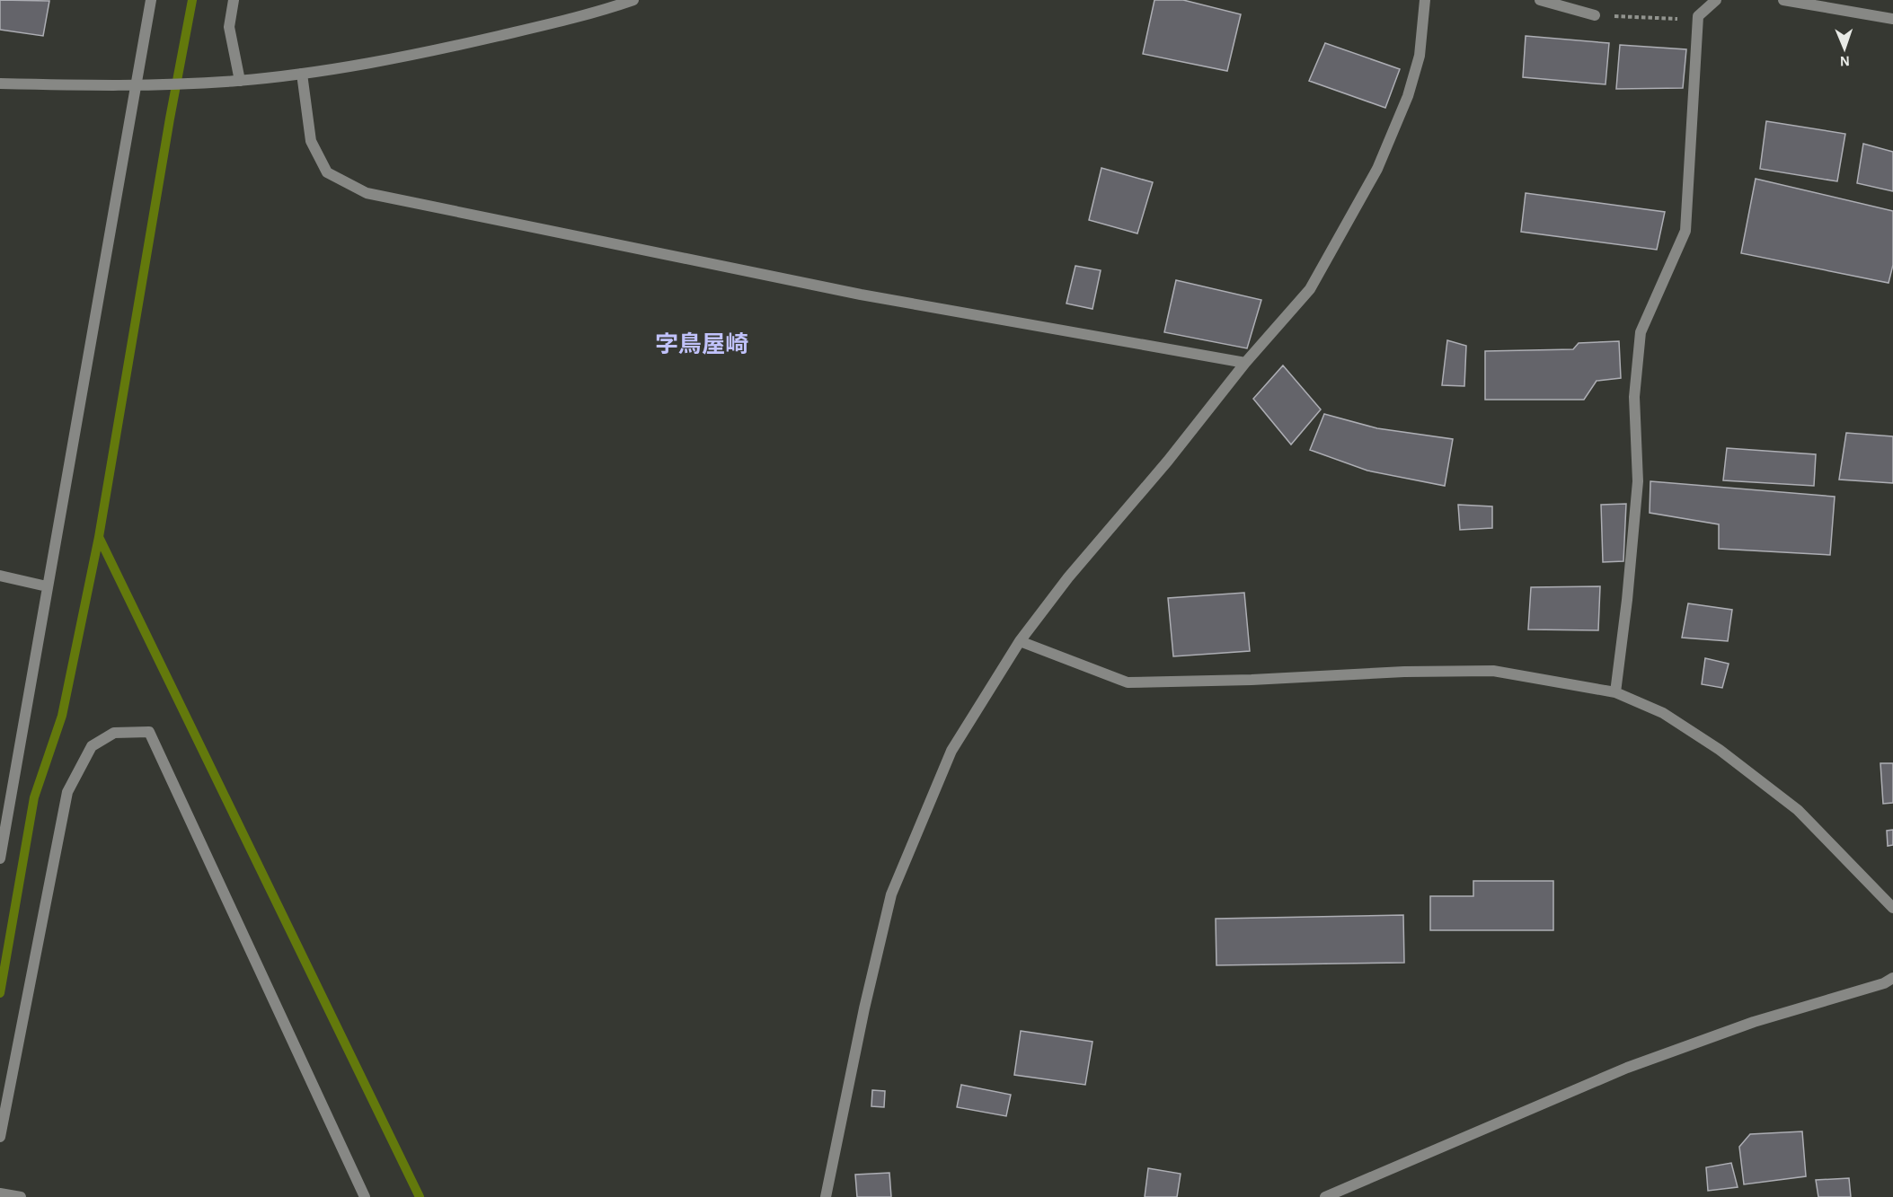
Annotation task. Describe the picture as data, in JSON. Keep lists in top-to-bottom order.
{
  "districts": ["字鳥屋崎"],
  "north": "bottom"
}
